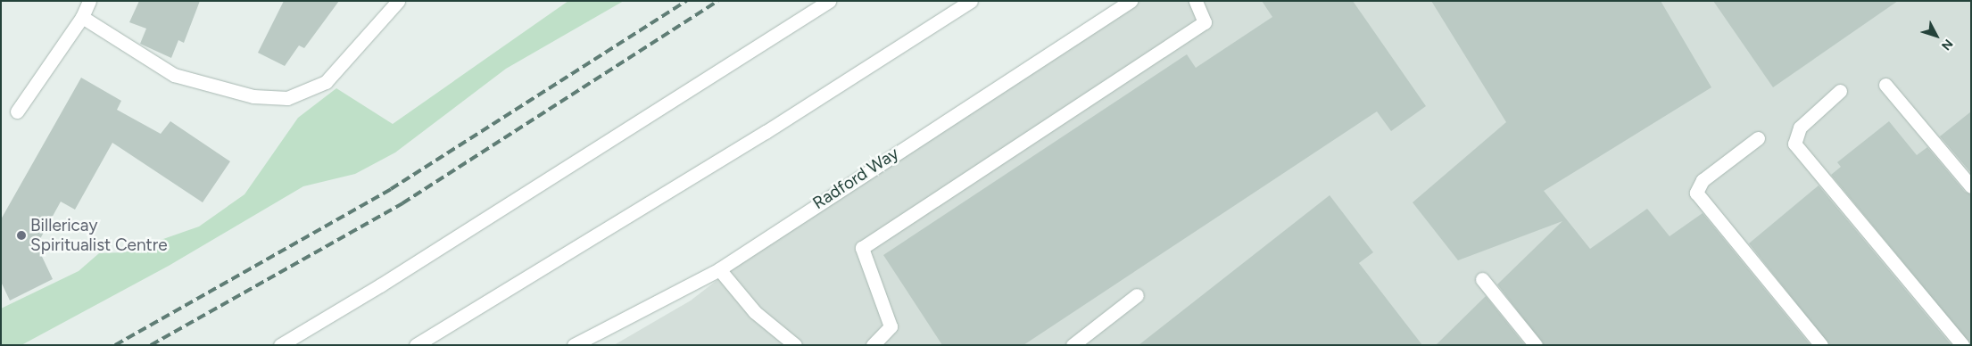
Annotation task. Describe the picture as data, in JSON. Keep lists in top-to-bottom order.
{
  "streets": {
    "street": ["Radford Way"]
  },
  "places": ["Billericay Spiritualist Centre"],
  "north": "bottom right"
}
